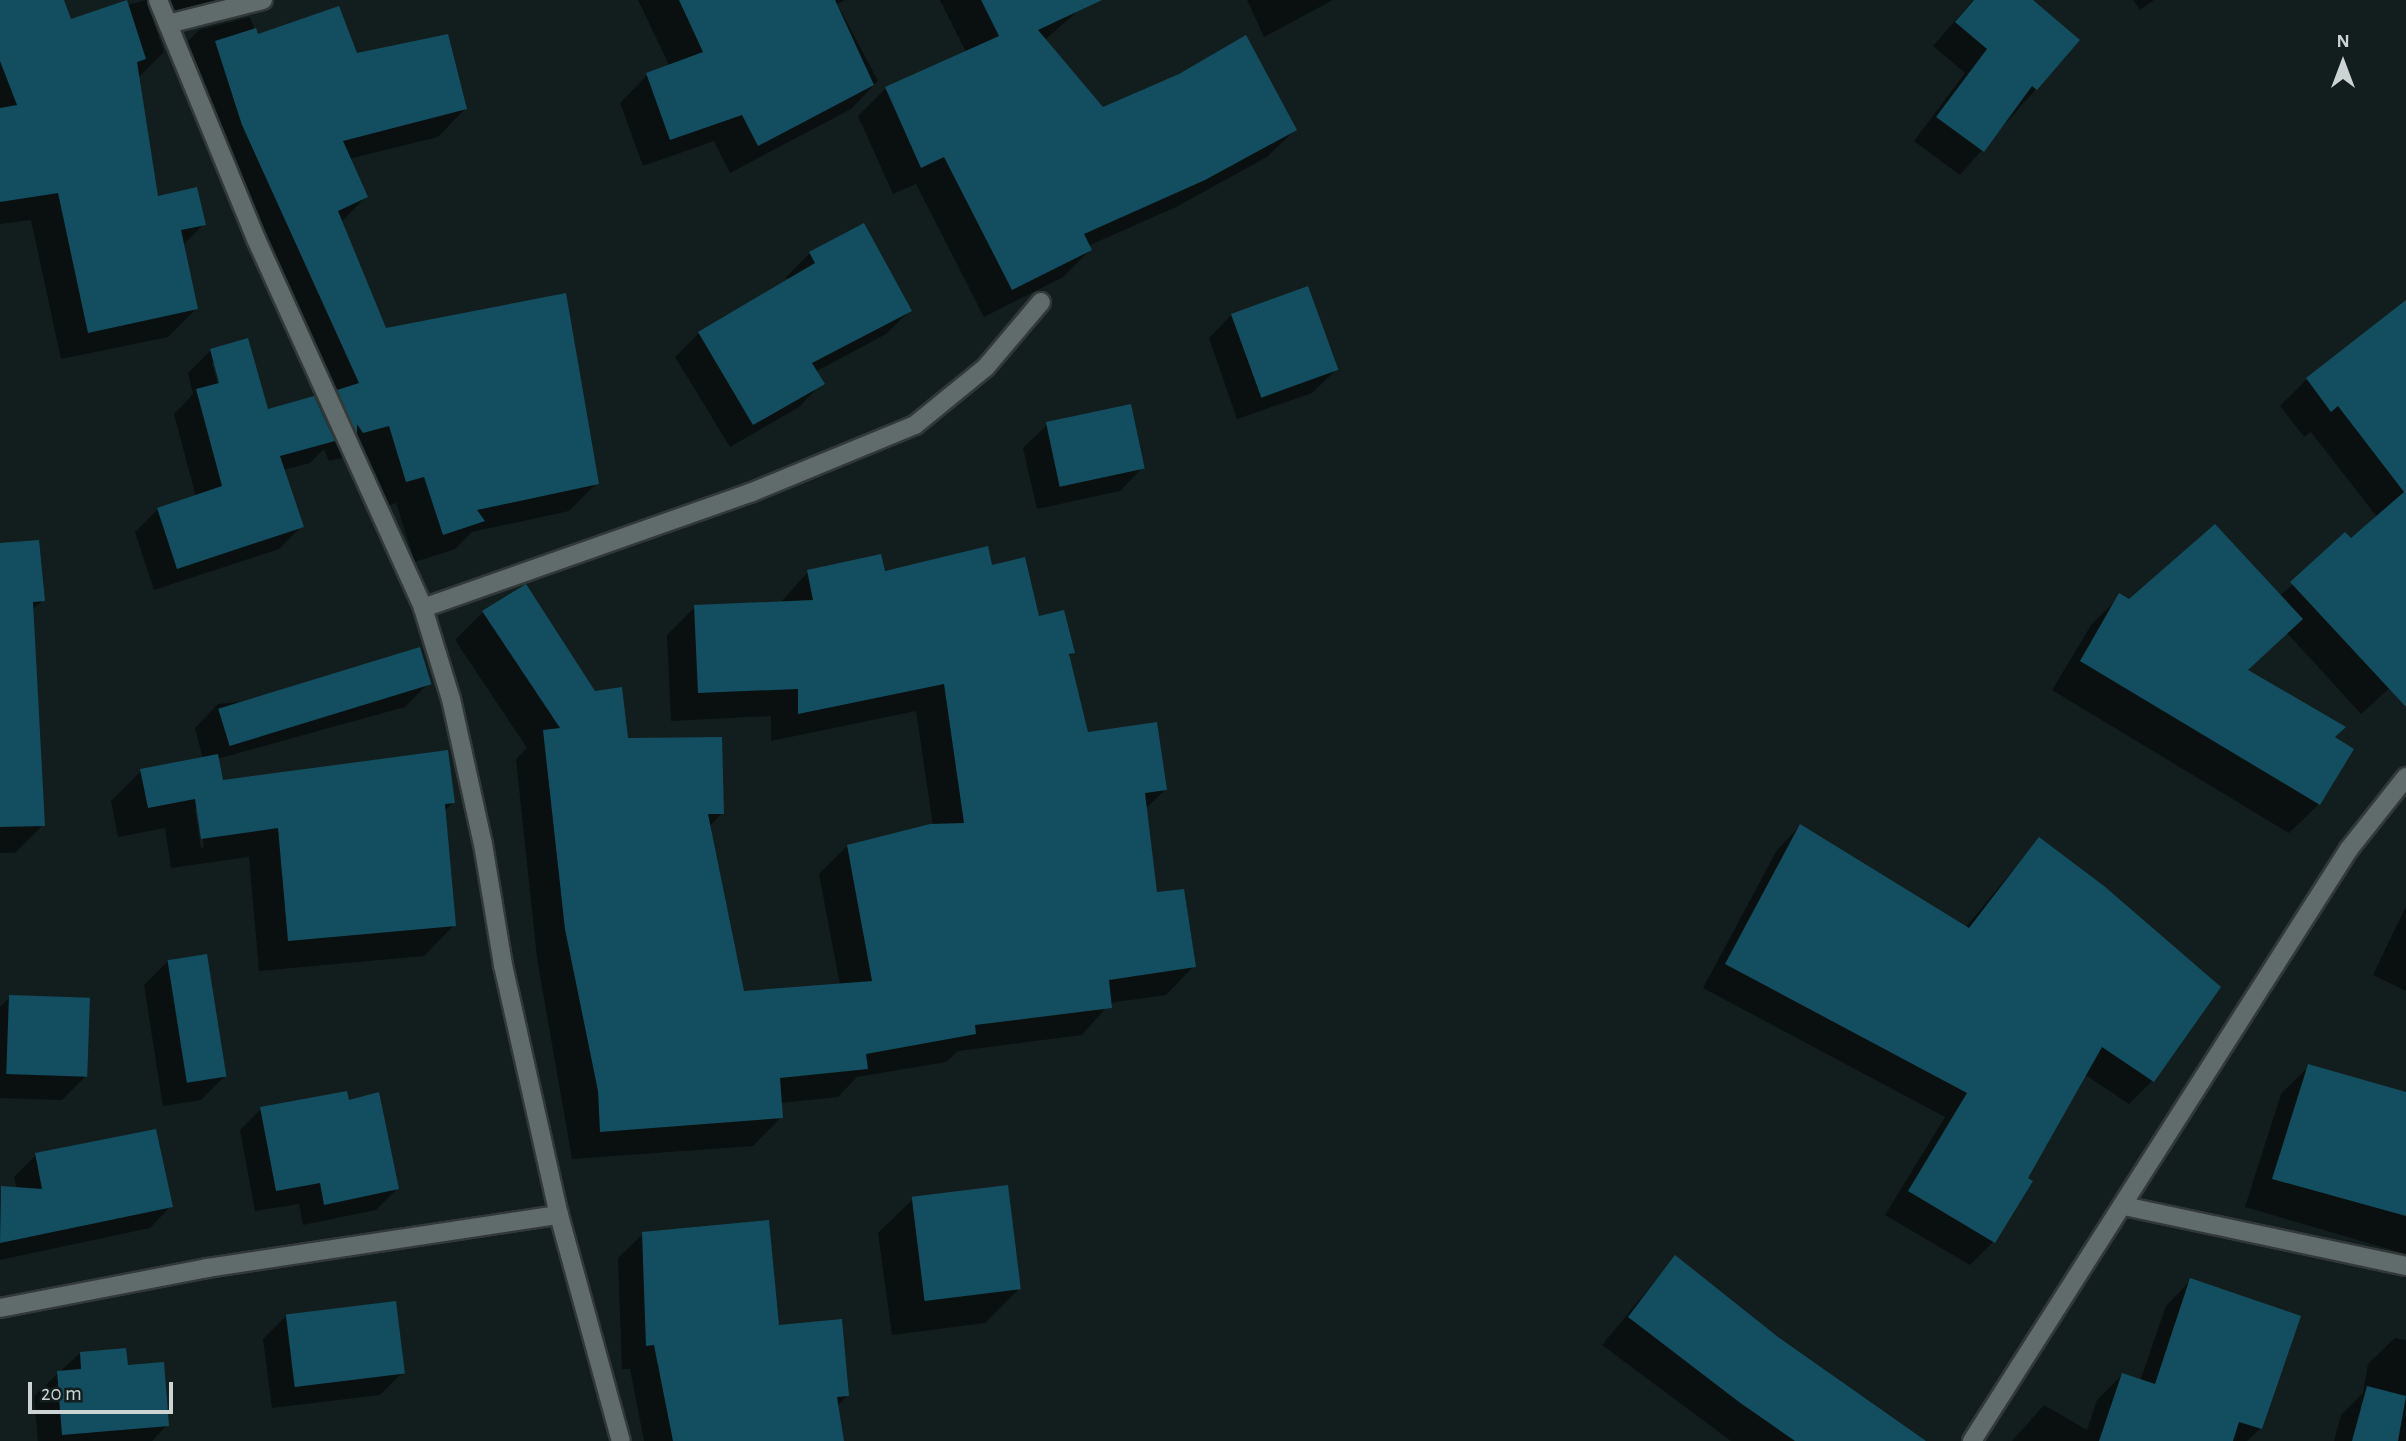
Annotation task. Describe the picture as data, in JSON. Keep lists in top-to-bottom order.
{
  "scale_bar": "20 m",
  "north": "top"
}
